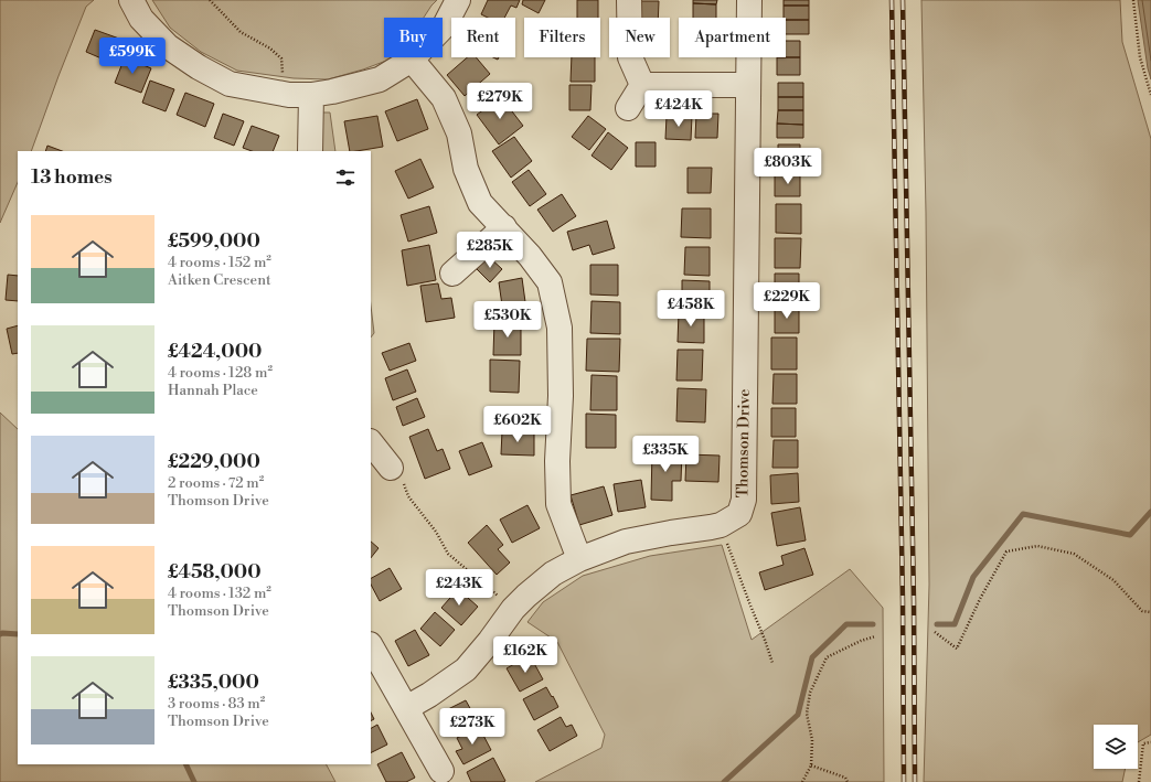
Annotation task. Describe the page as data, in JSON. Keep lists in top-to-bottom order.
{
  "streets": {
    "street": ["Thomson Drive"]
  },
  "page": {
    "chip": [
      "Buy",
      "Rent",
      "Filters",
      "New",
      "Apartment"
    ],
    "price": [
      "£599K",
      "£279K",
      "£424K",
      "£803K",
      "£285K",
      "£229K",
      "£458K",
      "£530K",
      "£602K",
      "£335K",
      "£243K",
      "£162K",
      "£273K"
    ],
    "heading": "13 homes",
    "list": [
      {
        "name": "£599,000",
        "note": "4 rooms · 152 m² · Aitken Crescent"
      },
      {
        "name": "£424,000",
        "note": "4 rooms · 128 m² · Hannah Place"
      },
      {
        "name": "£229,000",
        "note": "2 rooms · 72 m² · Thomson Drive"
      },
      {
        "name": "£458,000",
        "note": "4 rooms · 132 m² · Thomson Drive"
      },
      {
        "name": "£335,000",
        "note": "3 rooms · 83 m² · Thomson Drive"
      }
    ]
  }
}
